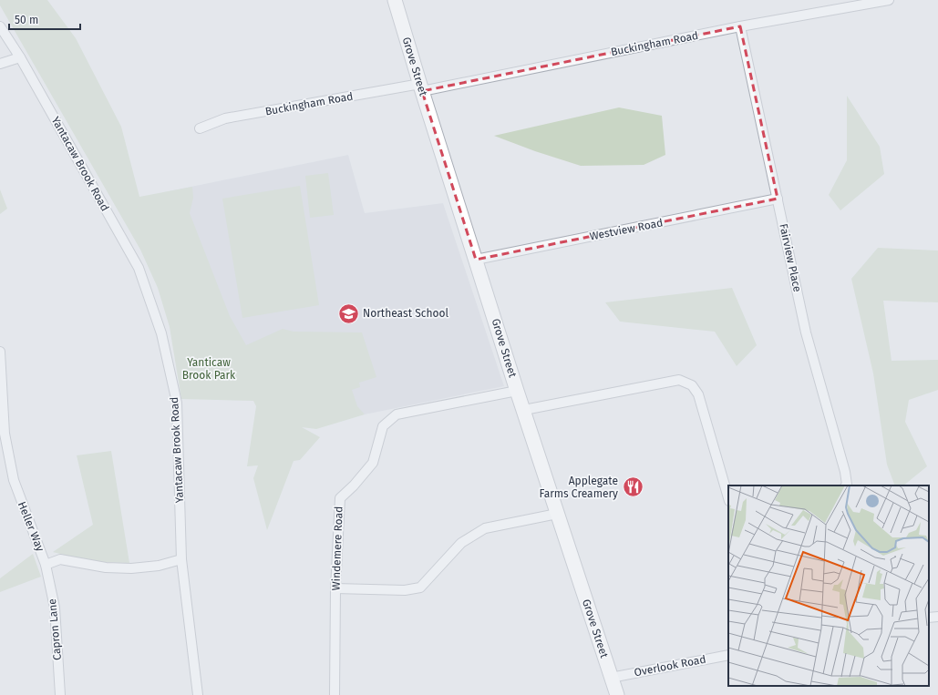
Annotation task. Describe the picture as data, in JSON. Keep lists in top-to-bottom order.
{
  "streets": {
    "main road": ["Grove Street"],
    "street": [
      "Buckingham Road",
      "Yantacaw Brook Road",
      "Westview Road",
      "Fairview Place",
      "Heller Way",
      "Windemere Road",
      "Capron Lane",
      "Overlook Road"
    ]
  },
  "crossings": [
    ["Buckingham Road", "Grove Street"],
    ["Buckingham Road", "Fairview Place"],
    ["Grove Street", "Westview Road"],
    ["Grove Street", "Windemere Road"],
    ["Grove Street", "Overlook Road"],
    ["Yantacaw Brook Road", "Heller Way"],
    ["Westview Road", "Fairview Place"],
    ["Heller Way", "Capron Lane"]
  ],
  "parks": ["Yanticaw Brook Park"],
  "places": {
    "school or university": ["Northeast School"],
    "restaurant": ["Applegate Farms Creamery"]
  },
  "scale_bar": "50 m"
}
